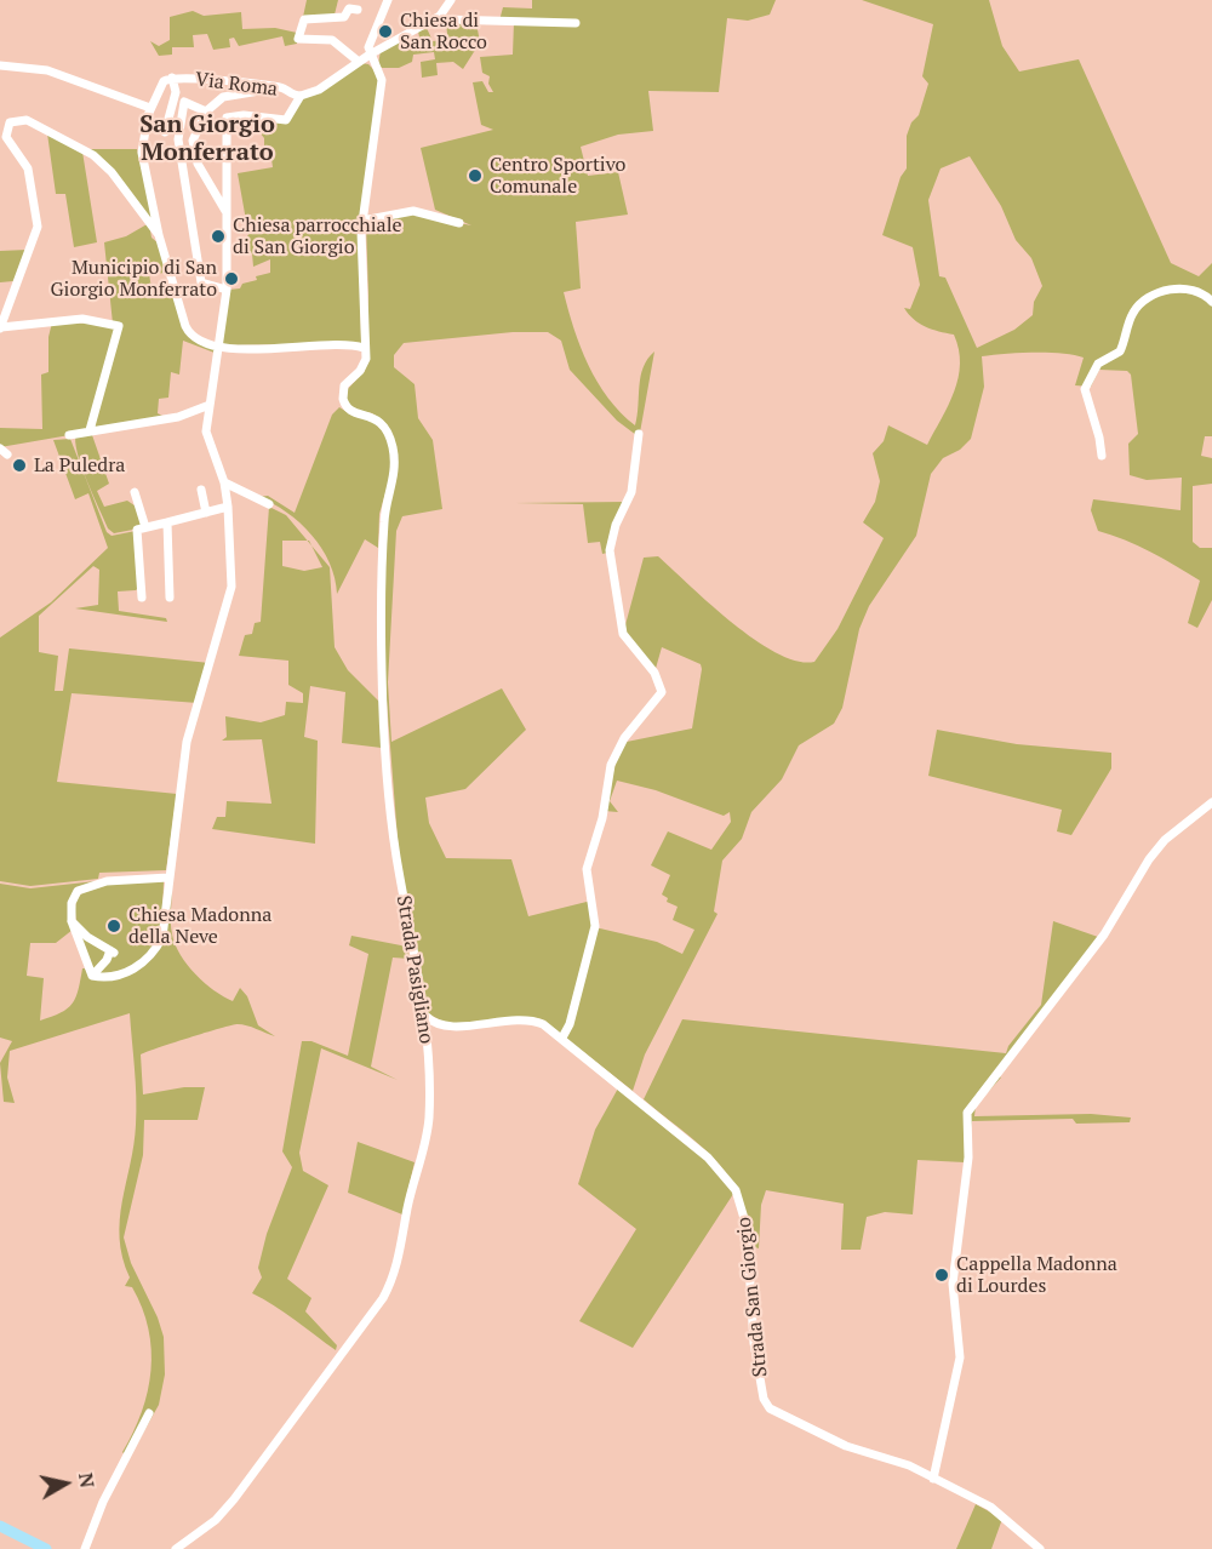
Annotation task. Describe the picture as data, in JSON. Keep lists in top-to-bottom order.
{
  "streets": {
    "street": ["Via Roma", "Strada Pasigliano", "Strada San Giorgio"]
  },
  "crossings": [
    ["Strada Pasigliano", "Strada San Giorgio"]
  ],
  "districts": ["San Giorgio Monferrato"],
  "places": [
    "Chiesa di San Rocco",
    "Centro Sportivo Comunale",
    "Chiesa parrocchiale di San Giorgio",
    "Municipio di San Giorgio Monferrato",
    "La Puledra",
    "Chiesa Madonna della Neve",
    "Cappella Madonna di Lourdes"
  ],
  "north": "right"
}
